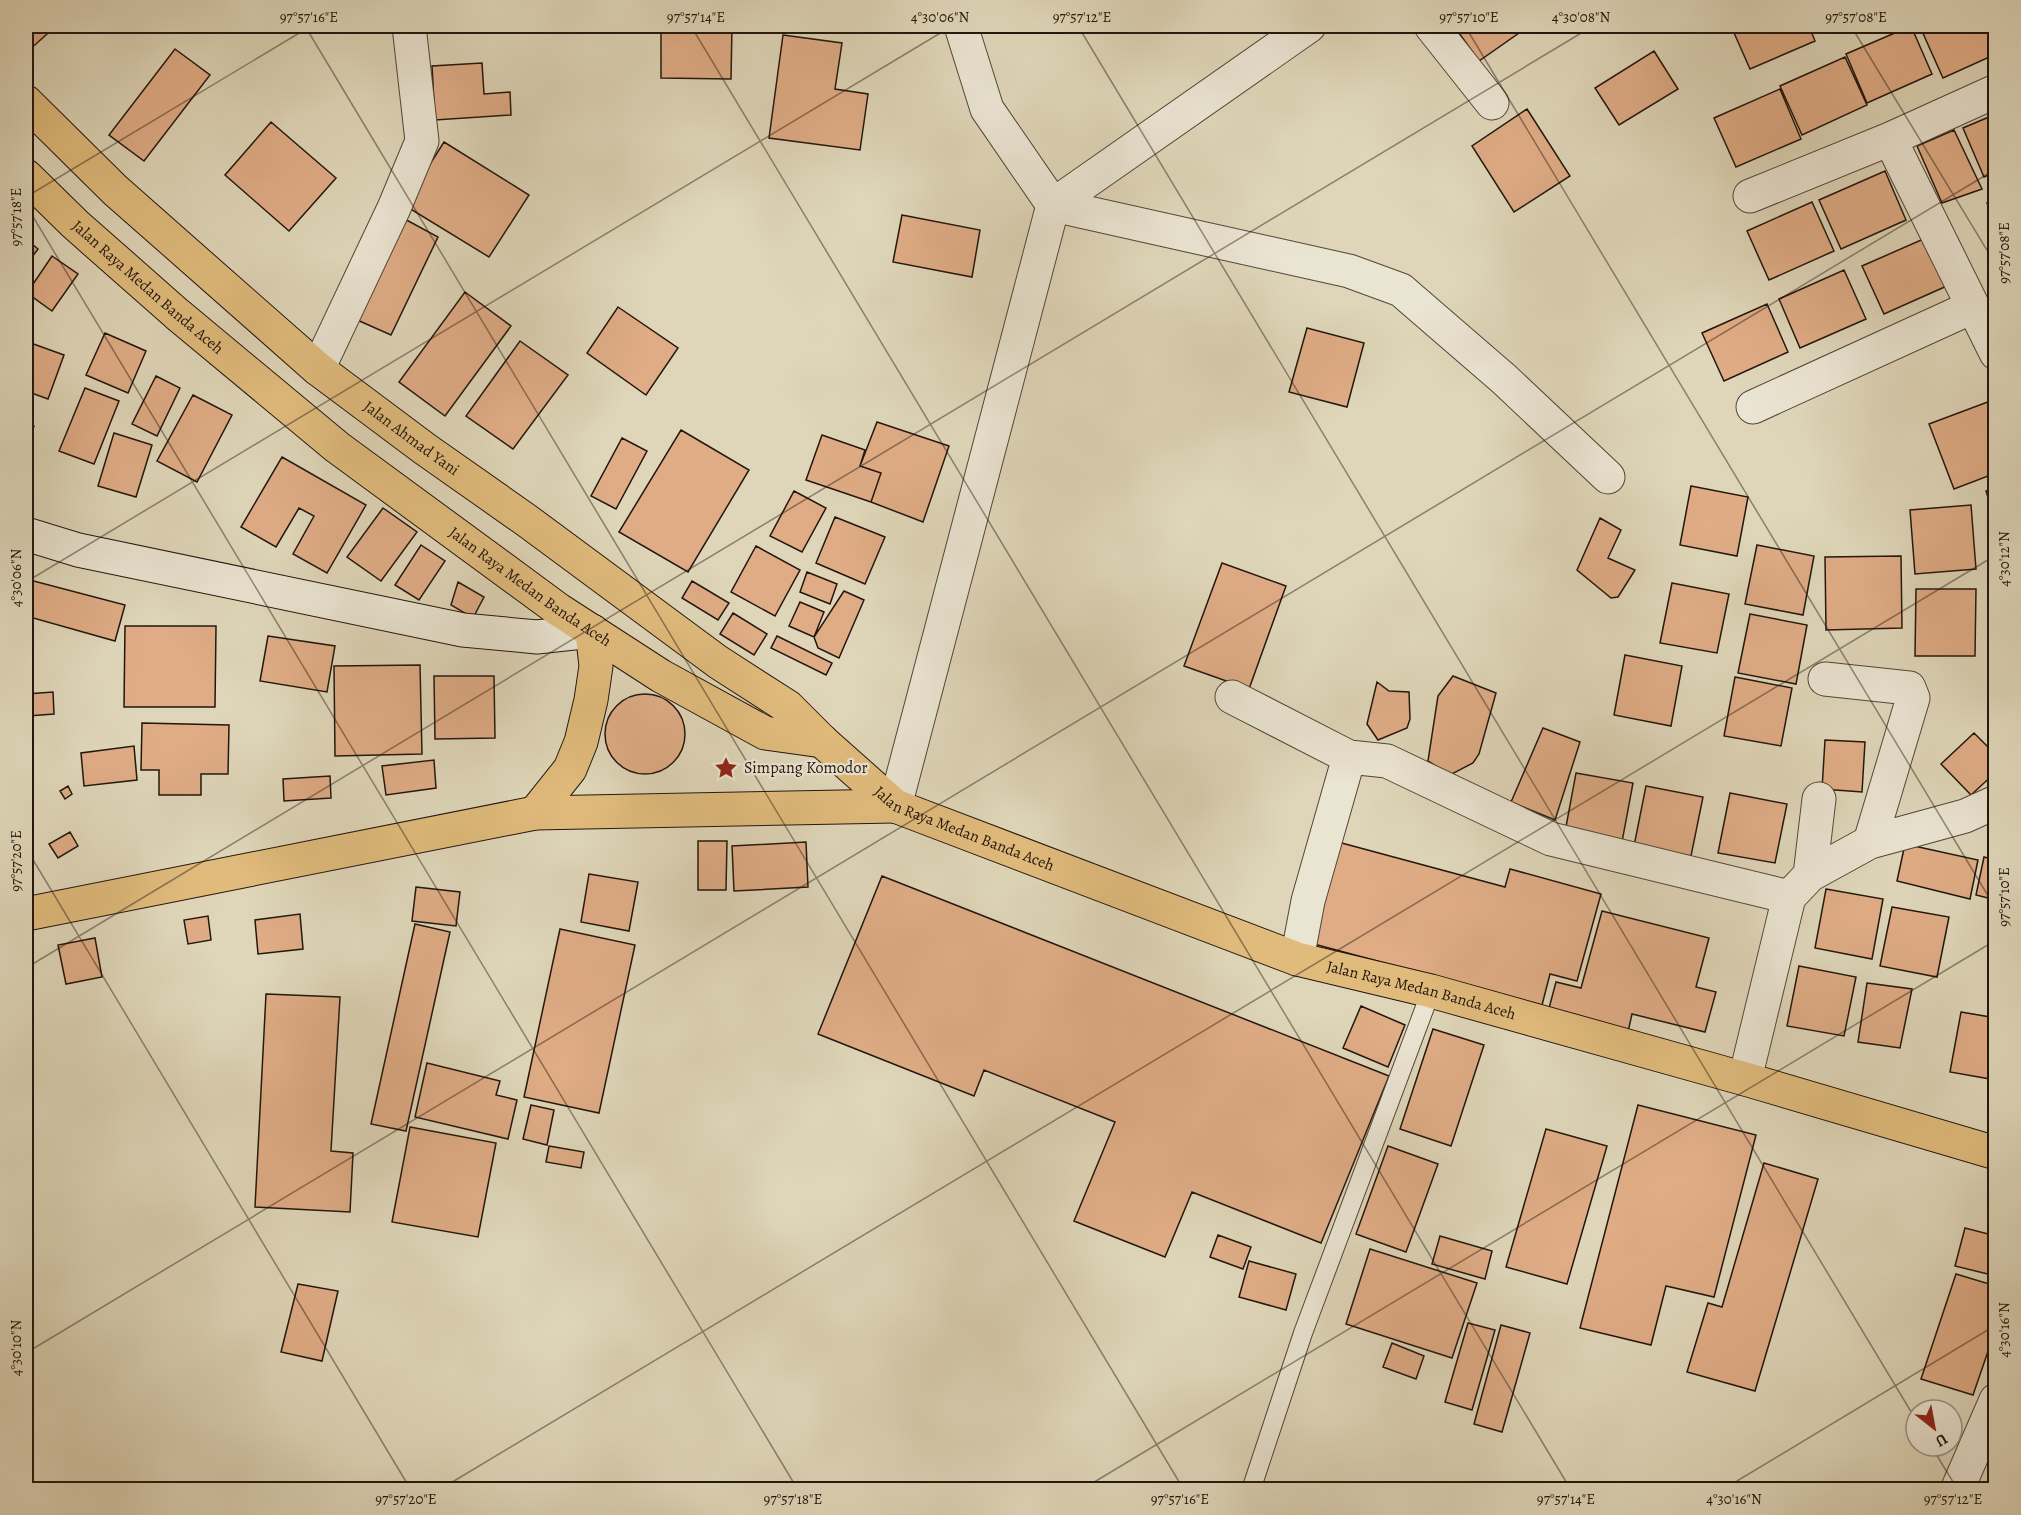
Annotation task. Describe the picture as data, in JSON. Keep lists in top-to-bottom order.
{
  "streets": {
    "main road": ["Jalan Raya Medan Banda Aceh", "Jalan Ahmad Yani"]
  },
  "crossings": [
    ["Jalan Raya Medan Banda Aceh", "Jalan Ahmad Yani"]
  ],
  "places": {
    "place": ["Simpang Komodor"]
  },
  "north": "bottom right",
  "coordinates": [
    "97°57'16\"E",
    "97°57'14\"E",
    "4°30'06\"N",
    "97°57'12\"E",
    "97°57'10\"E",
    "4°30'08\"N",
    "97°57'08\"E",
    "97°57'18\"E",
    "4°30'12\"N",
    "97°57'20\"E",
    "4°30'16\"N",
    "4°30'10\"N"
  ]
}
